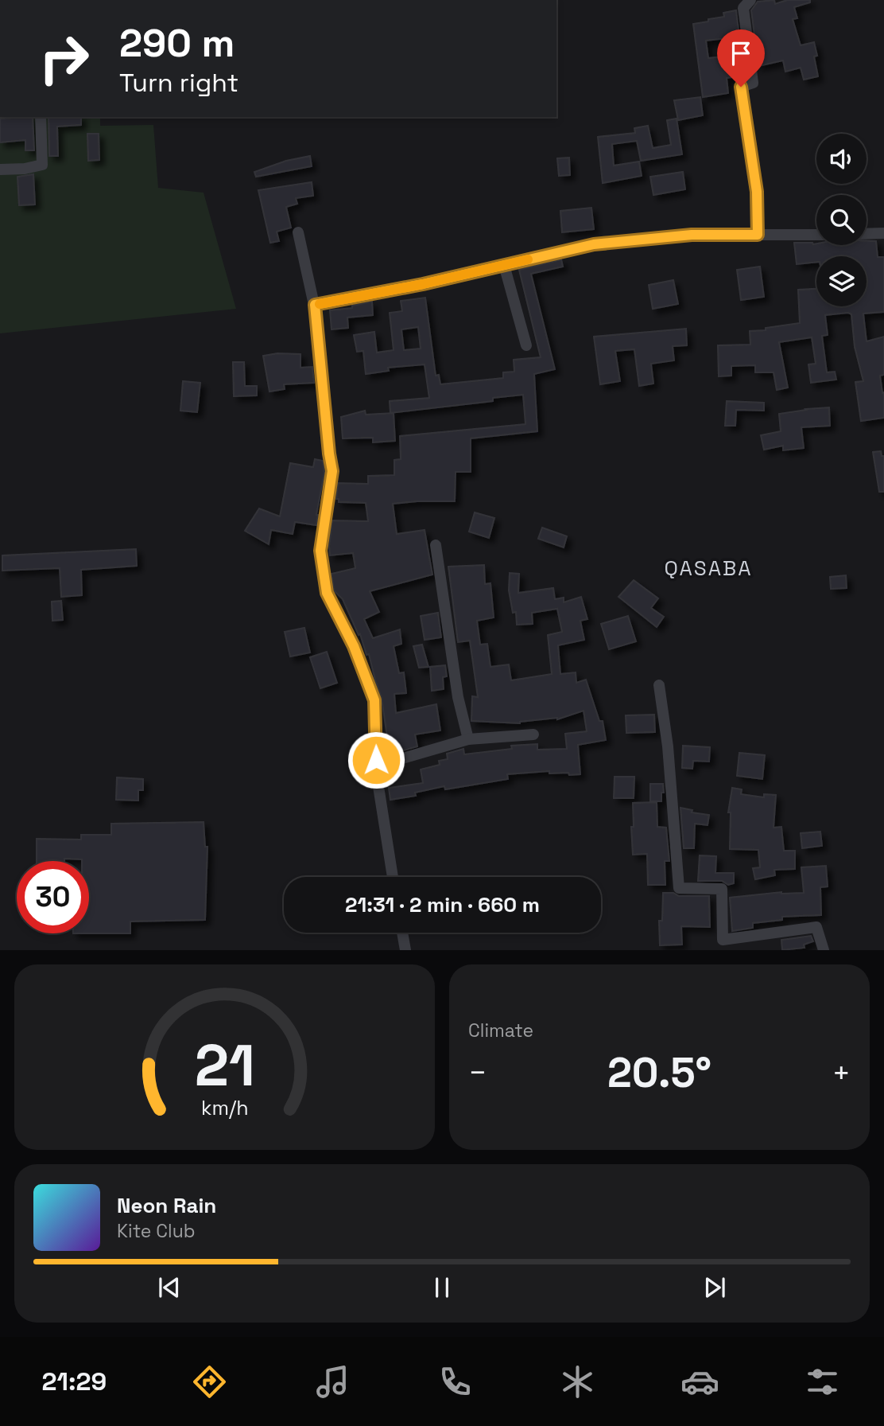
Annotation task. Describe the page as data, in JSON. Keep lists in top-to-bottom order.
{
  "districts": ["QASABA"],
  "page": {
    "turn": ["290 m", "Turn right"],
    "limit": "30",
    "trip": "21:31 · 2 min · 660 m",
    "tile": "Climate",
    "heat": ["−", "20.5°", "+"],
    "song": ["Neon Rain", "Kite Club"],
    "tabs": "21:29",
    "gauge": ["21", "km/h"]
  }
}
